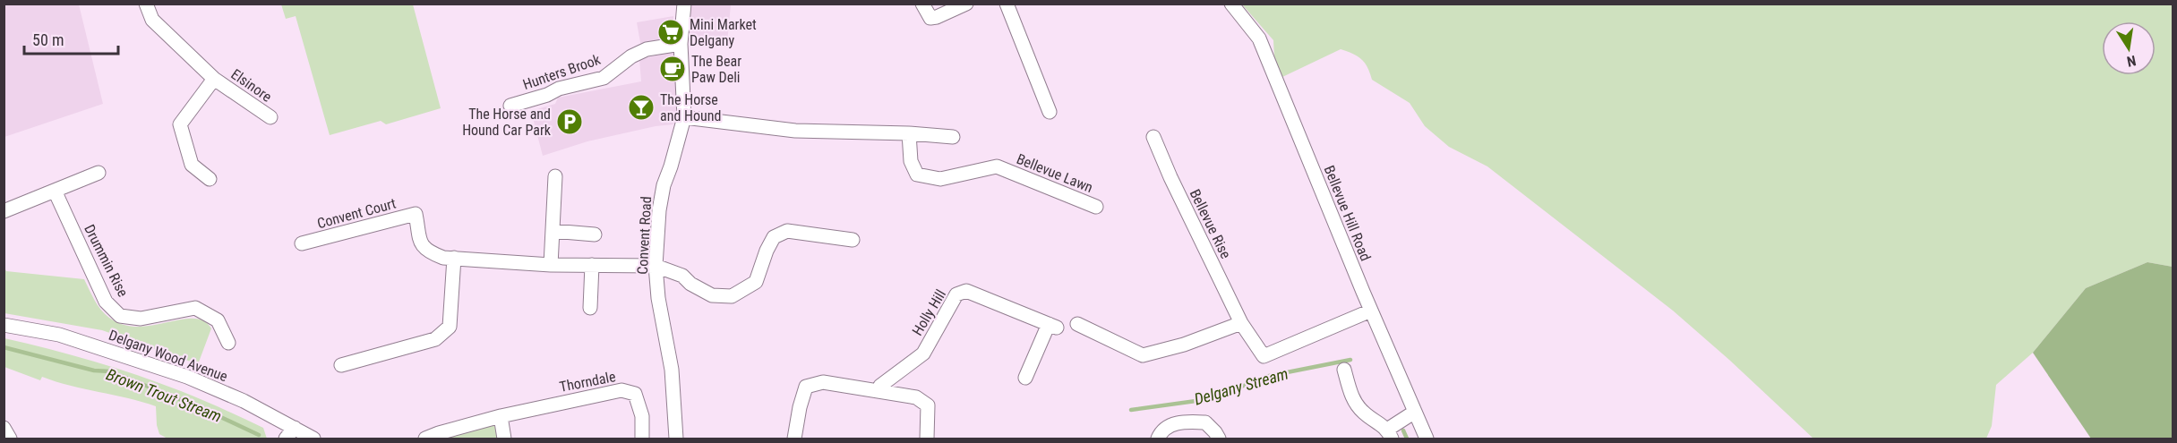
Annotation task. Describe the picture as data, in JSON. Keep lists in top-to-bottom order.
{
  "streets": {
    "street": [
      "Hunters Brook",
      "Elsinore",
      "Bellevue Lawn",
      "Convent Court",
      "Bellevue Hill Road",
      "Bellevue Rise",
      "Convent Road",
      "Drummin Rise",
      "Holly Hill",
      "Delgany Wood Avenue",
      "Thorndale"
    ]
  },
  "crossings": [
    ["Hunters Brook", "Convent Road"],
    ["Convent Court", "Convent Road"],
    ["Bellevue Hill Road", "Bellevue Rise"]
  ],
  "water": ["Delgany Stream", "Brown Trout Stream"],
  "places": {
    "supermarket": ["Mini Market Delgany"],
    "cafe": ["The Bear Paw Deli"],
    "bar": ["The Horse and Hound"],
    "parking": ["The Horse and Hound Car Park"]
  },
  "scale_bar": "50 m",
  "north": "bottom"
}
